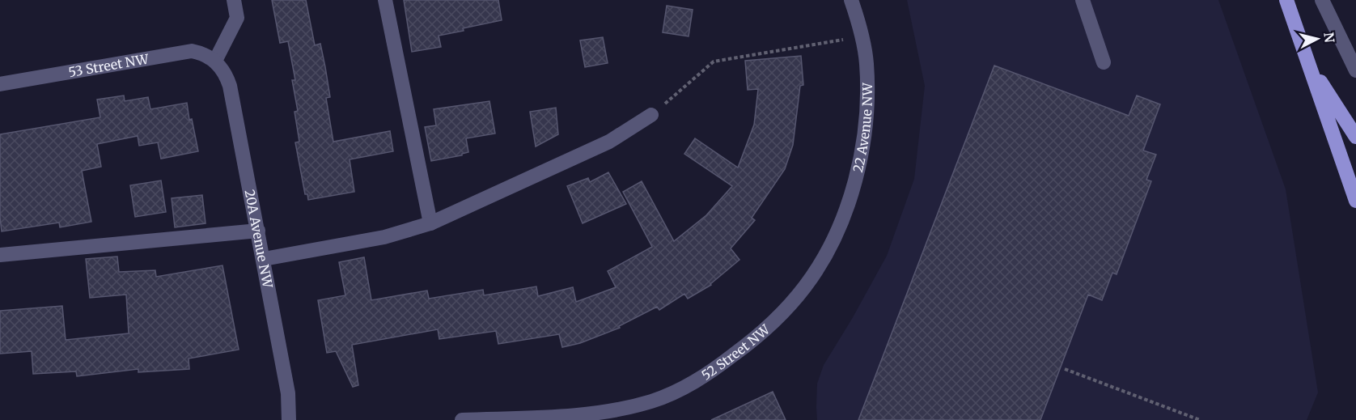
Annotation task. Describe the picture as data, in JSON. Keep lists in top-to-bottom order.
{
  "streets": {
    "street": [
      "53 Street NW",
      "22 Avenue NW",
      "20A Avenue NW",
      "52 Street NW"
    ]
  },
  "crossings": [
    ["53 Street NW", "20A Avenue NW"],
    ["22 Avenue NW", "52 Street NW"]
  ],
  "north": "right"
}
